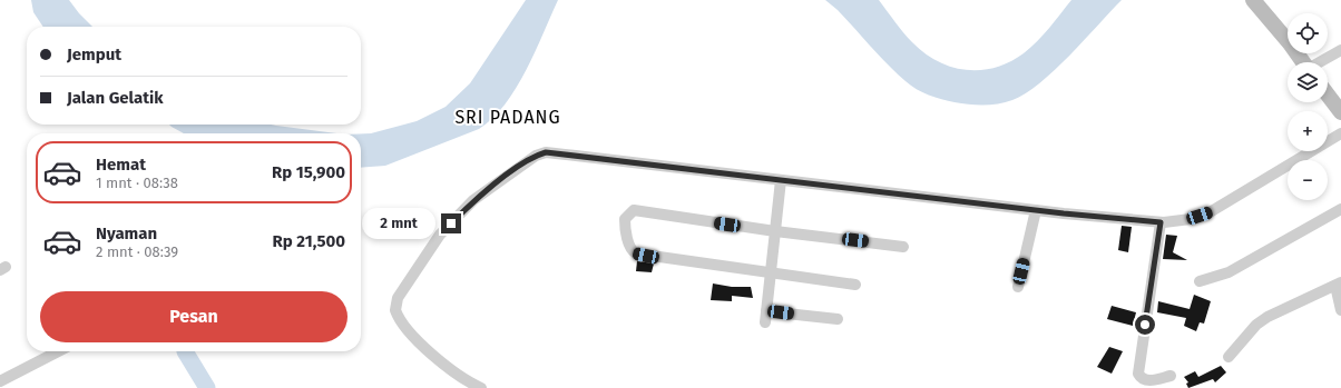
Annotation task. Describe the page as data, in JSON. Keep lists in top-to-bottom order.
{
  "districts": ["SRI PADANG"],
  "page": {
    "map_buttons": ["+", "−"],
    "banner": ["Jemput", "Jalan Gelatik"],
    "list": [
      {
        "name": "Hemat",
        "note": "1 mnt · 08:38",
        "value": "Rp 15,900"
      },
      {
        "name": "Nyaman",
        "note": "2 mnt · 08:39",
        "value": "Rp 21,500"
      }
    ],
    "bubble": "2 mnt",
    "buttons": "Pesan"
  }
}
